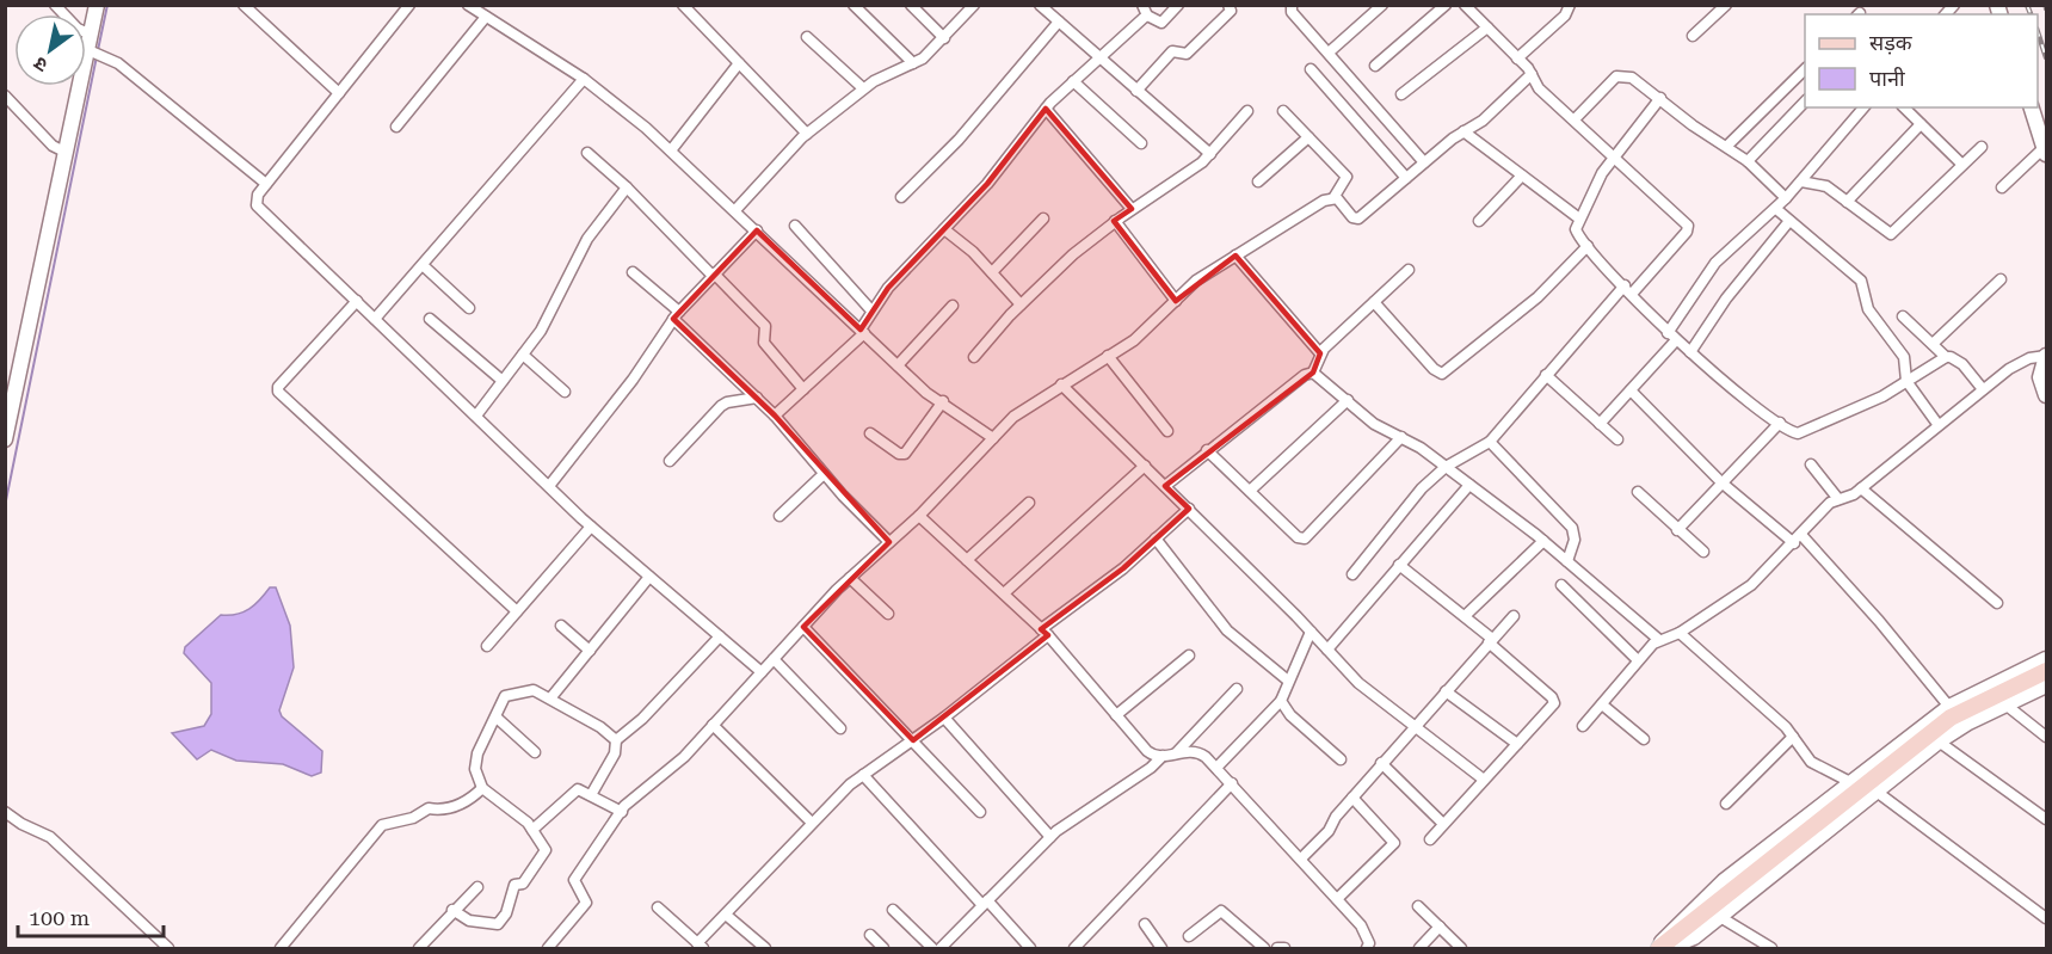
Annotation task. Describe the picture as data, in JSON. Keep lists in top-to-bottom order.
{
  "legend": ["सड़क", "पानी"],
  "scale_bar": "100 m",
  "north": "bottom left"
}
